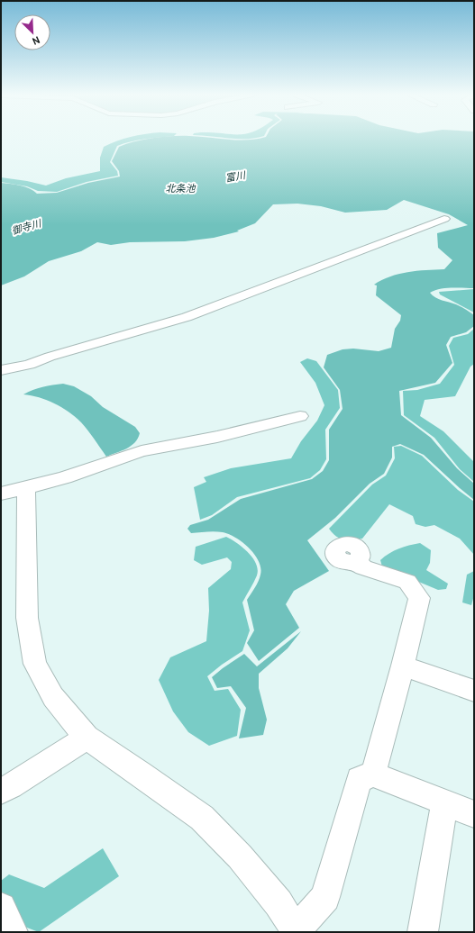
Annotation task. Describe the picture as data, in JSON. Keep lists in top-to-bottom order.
{
  "water": ["富川", "北条池", "御寺川"],
  "north": "bottom right"
}
